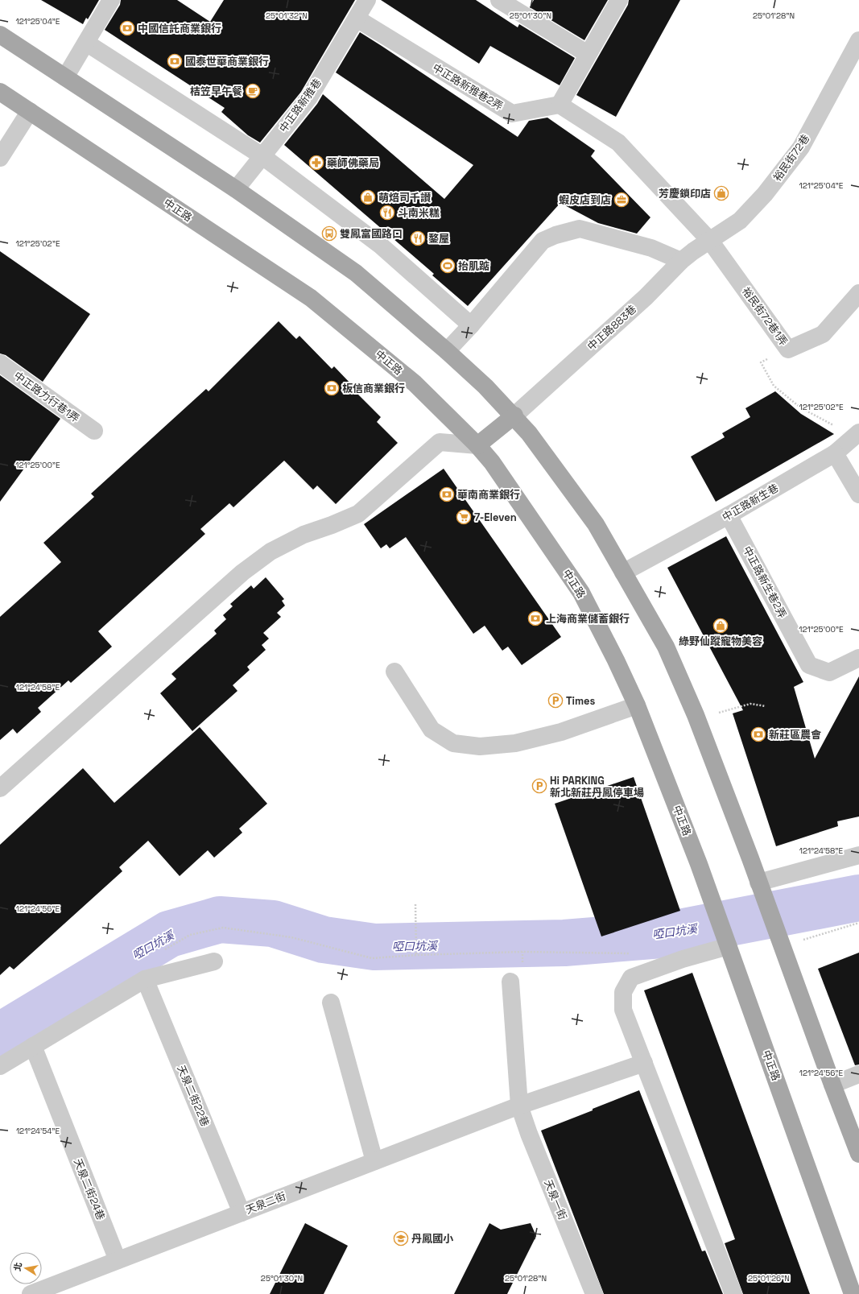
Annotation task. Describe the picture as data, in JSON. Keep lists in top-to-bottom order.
{
  "streets": {
    "main road": ["中正路"],
    "street": [
      "中正路新雅巷2弄",
      "中正路新雅巷",
      "裕民街72巷",
      "裕民街72巷1弄",
      "中正路883巷",
      "中正路力行巷1弄",
      "中正路新生巷",
      "中正路新生巷2弄",
      "天泉二街22巷",
      "天泉二街24巷",
      "天泉一街",
      "天泉二街"
    ]
  },
  "crossings": [
    ["中正路新雅巷2弄", "中正路新雅巷"],
    ["裕民街72巷", "裕民街72巷1弄"],
    ["裕民街72巷", "中正路883巷"],
    ["裕民街72巷1弄", "中正路883巷"],
    ["中正路新生巷", "中正路新生巷2弄"],
    ["天泉二街22巷", "天泉二街"],
    ["天泉二街24巷", "天泉二街"],
    ["天泉一街", "天泉二街"]
  ],
  "water": ["啞口坑溪"],
  "places": {
    "bank": [
      "中國信託商業銀行",
      "國泰世華商業銀行",
      "板信商業銀行",
      "華南商業銀行",
      "上海商業儲蓄銀行",
      "新莊區農會"
    ],
    "cafe": ["桔笠早午餐"],
    "pharmacy": ["藥師佛藥局"],
    "shop": ["芳慶鎖印店", "萌焙司千讃", "綠野仙蹤寵物美容"],
    "office": ["蝦皮店到店"],
    "restaurant": ["斗南米糕", "鏊屋"],
    "bus stop": ["雙鳳富國路口"],
    "sports": ["抬肌踮"],
    "supermarket": ["7-Eleven"],
    "parking": ["Times", "Hi PARKING 新北新莊丹鳳停車場"],
    "school or university": ["丹鳳國小"]
  },
  "north": "left",
  "coordinates": [
    "25°01'32\"N",
    "25°01'30\"N",
    "25°01'28\"N",
    "121°25'04\"E",
    "121°25'02\"E",
    "121°25'00\"E",
    "121°24'58\"E",
    "121°24'56\"E",
    "121°24'54\"E",
    "25°01'26\"N"
  ]
}
